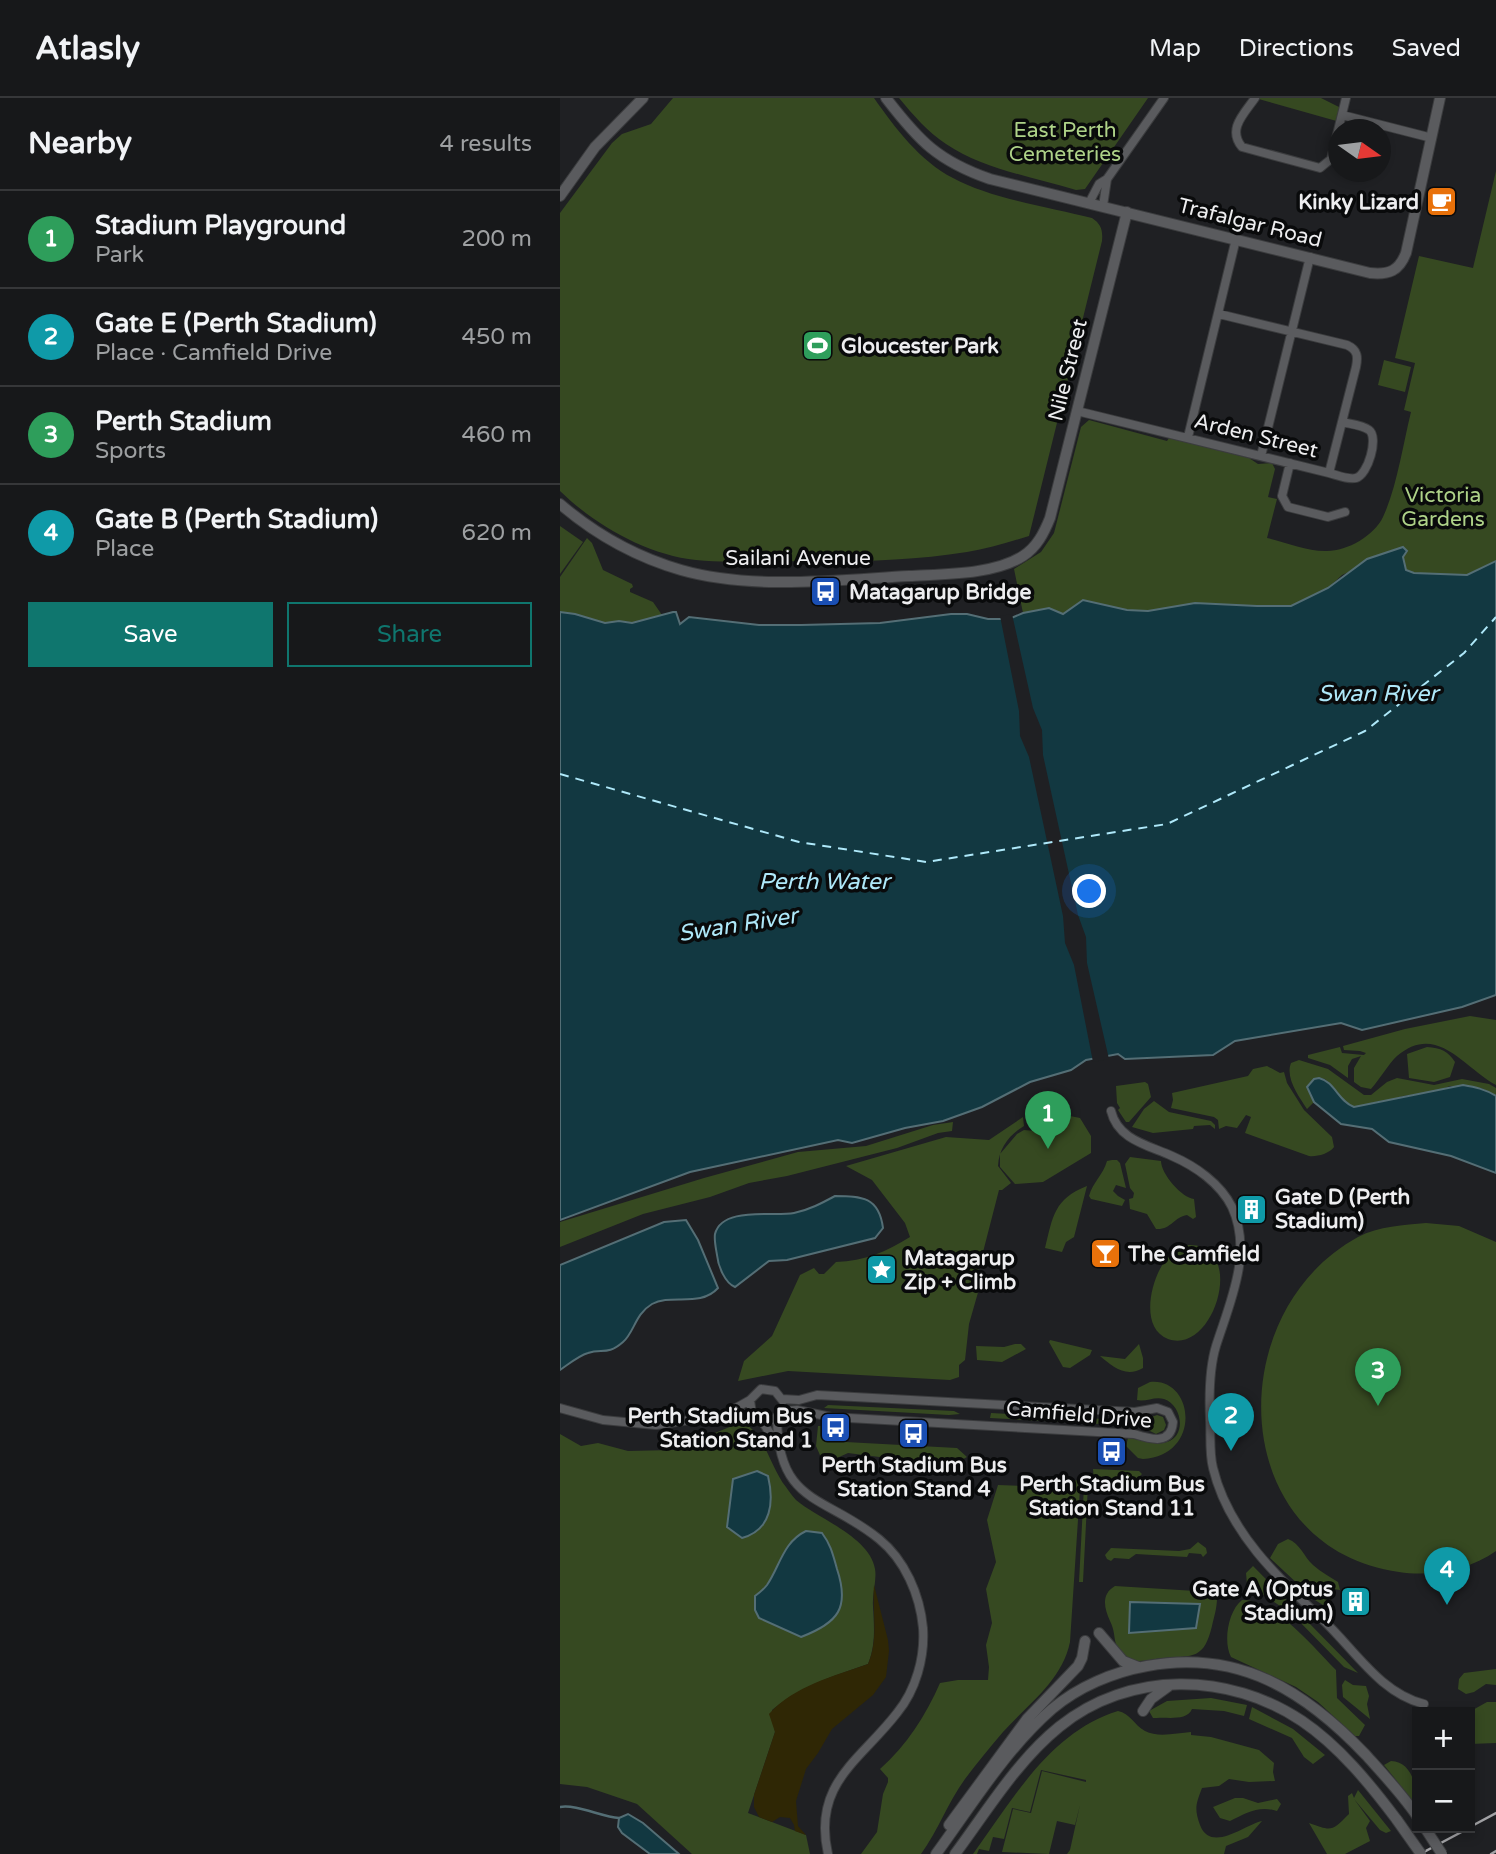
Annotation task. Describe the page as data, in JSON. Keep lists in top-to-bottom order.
{
  "streets": {
    "street": [
      "Trafalgar Road",
      "Nile Street",
      "Arden Street",
      "Sailani Avenue",
      "Camfield Drive"
    ]
  },
  "crossings": [
    ["Trafalgar Road", "Nile Street"],
    ["Nile Street", "Arden Street"],
    ["Nile Street", "Sailani Avenue"]
  ],
  "water": ["Swan River", "Perth Water"],
  "parks": ["East Perth Cemeteries", "Victoria Gardens"],
  "places": {
    "cafe": ["Kinky Lizard"],
    "sports": ["Gloucester Park"],
    "bus stop": [
      "Matagarup Bridge",
      "Perth Stadium Bus Station Stand 1",
      "Perth Stadium Bus Station Stand 4",
      "Perth Stadium Bus Station Stand 11"
    ],
    "building": ["Gate D (Perth Stadium)", "Gate A (Optus Stadium)"],
    "bar": ["The Camfield"],
    "place": ["Matagarup Zip + Climb"]
  },
  "north": "right",
  "page": {
    "header": "Atlasly",
    "nav": ["Map", "Directions", "Saved"],
    "heading": ["Nearby", "4 results"],
    "list": [
      {
        "mark": "1",
        "name": "Stadium Playground",
        "note": "Park",
        "value": "200 m"
      },
      {
        "mark": "2",
        "name": "Gate E (Perth Stadium)",
        "note": "Place · Camfield Drive",
        "value": "450 m"
      },
      {
        "mark": "3",
        "name": "Perth Stadium",
        "note": "Sports",
        "value": "460 m"
      },
      {
        "mark": "4",
        "name": "Gate B (Perth Stadium)",
        "note": "Place",
        "value": "620 m"
      }
    ],
    "buttons": ["Save", "Share"],
    "pins": [
      "1",
      "3",
      "2",
      "4"
    ],
    "map_buttons": ["+", "−"]
  }
}
